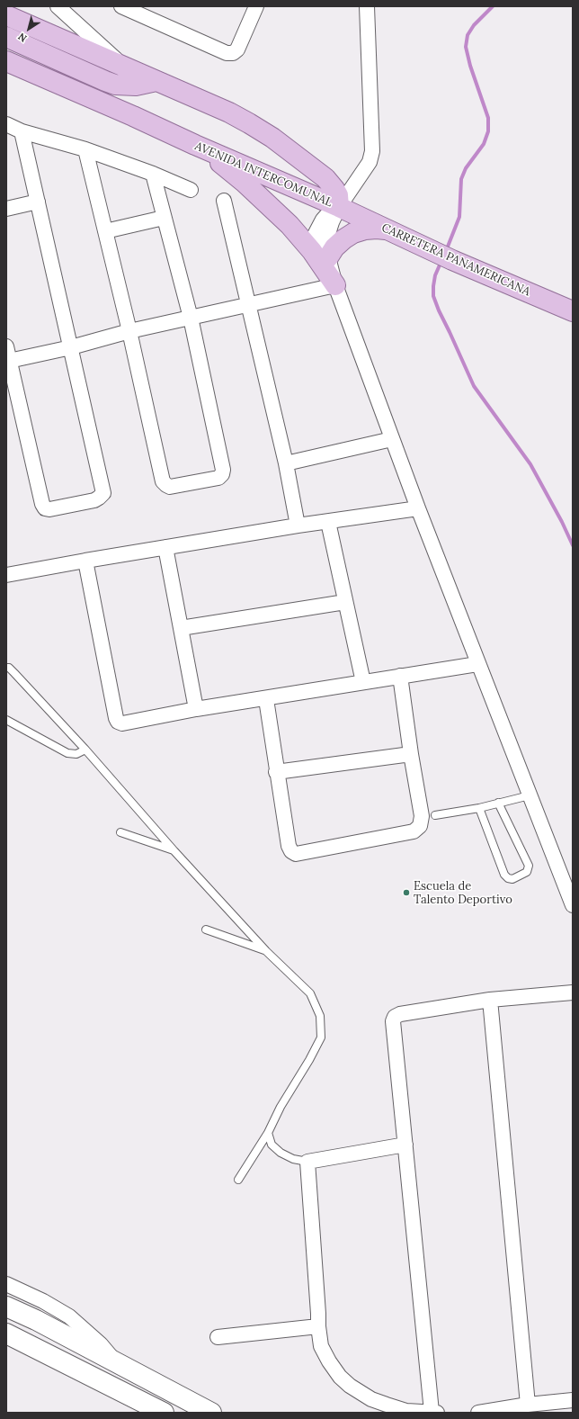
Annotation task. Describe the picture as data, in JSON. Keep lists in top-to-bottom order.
{
  "streets": {
    "main road": ["AVENIDA INTERCOMUNAL", "CARRETERA PANAMERICANA"]
  },
  "crossings": [
    ["AVENIDA INTERCOMUNAL", "CARRETERA PANAMERICANA"]
  ],
  "places": ["Escuela de Talento Deportivo"],
  "north": "bottom left"
}
